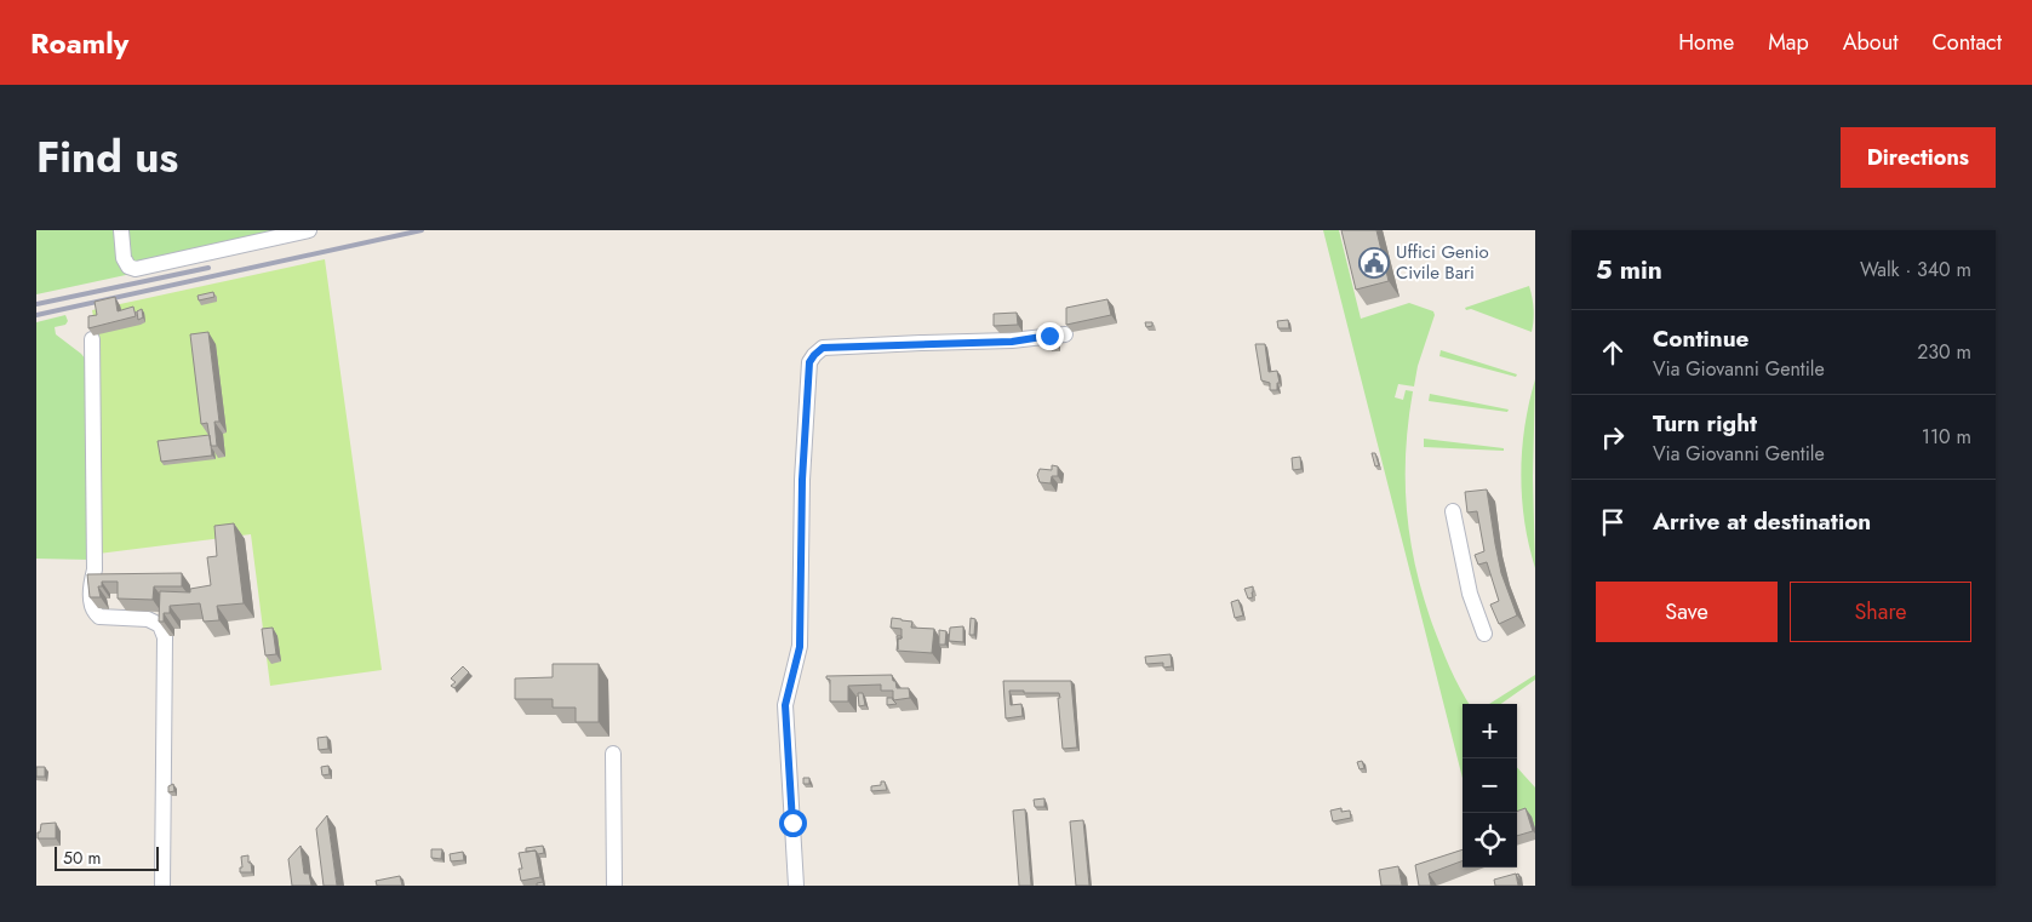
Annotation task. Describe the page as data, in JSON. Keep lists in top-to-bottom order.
{
  "places": {
    "public building": ["Uffici Genio Civile Bari"]
  },
  "scale_bar": "50 m",
  "page": {
    "header": "Roamly",
    "nav": [
      "Home",
      "Map",
      "About",
      "Contact"
    ],
    "title": "Find us",
    "buttons": [
      "Directions",
      ["Save", "Share"]
    ],
    "heading": ["5 min", "Walk · 340 m"],
    "list": [
      ["Continue", "Via Giovanni Gentile", "230 m"],
      ["Turn right", "Via Giovanni Gentile", "110 m"],
      "Arrive at destination"
    ],
    "map_buttons": ["+", "−"],
    "scale": "50 m"
  }
}
